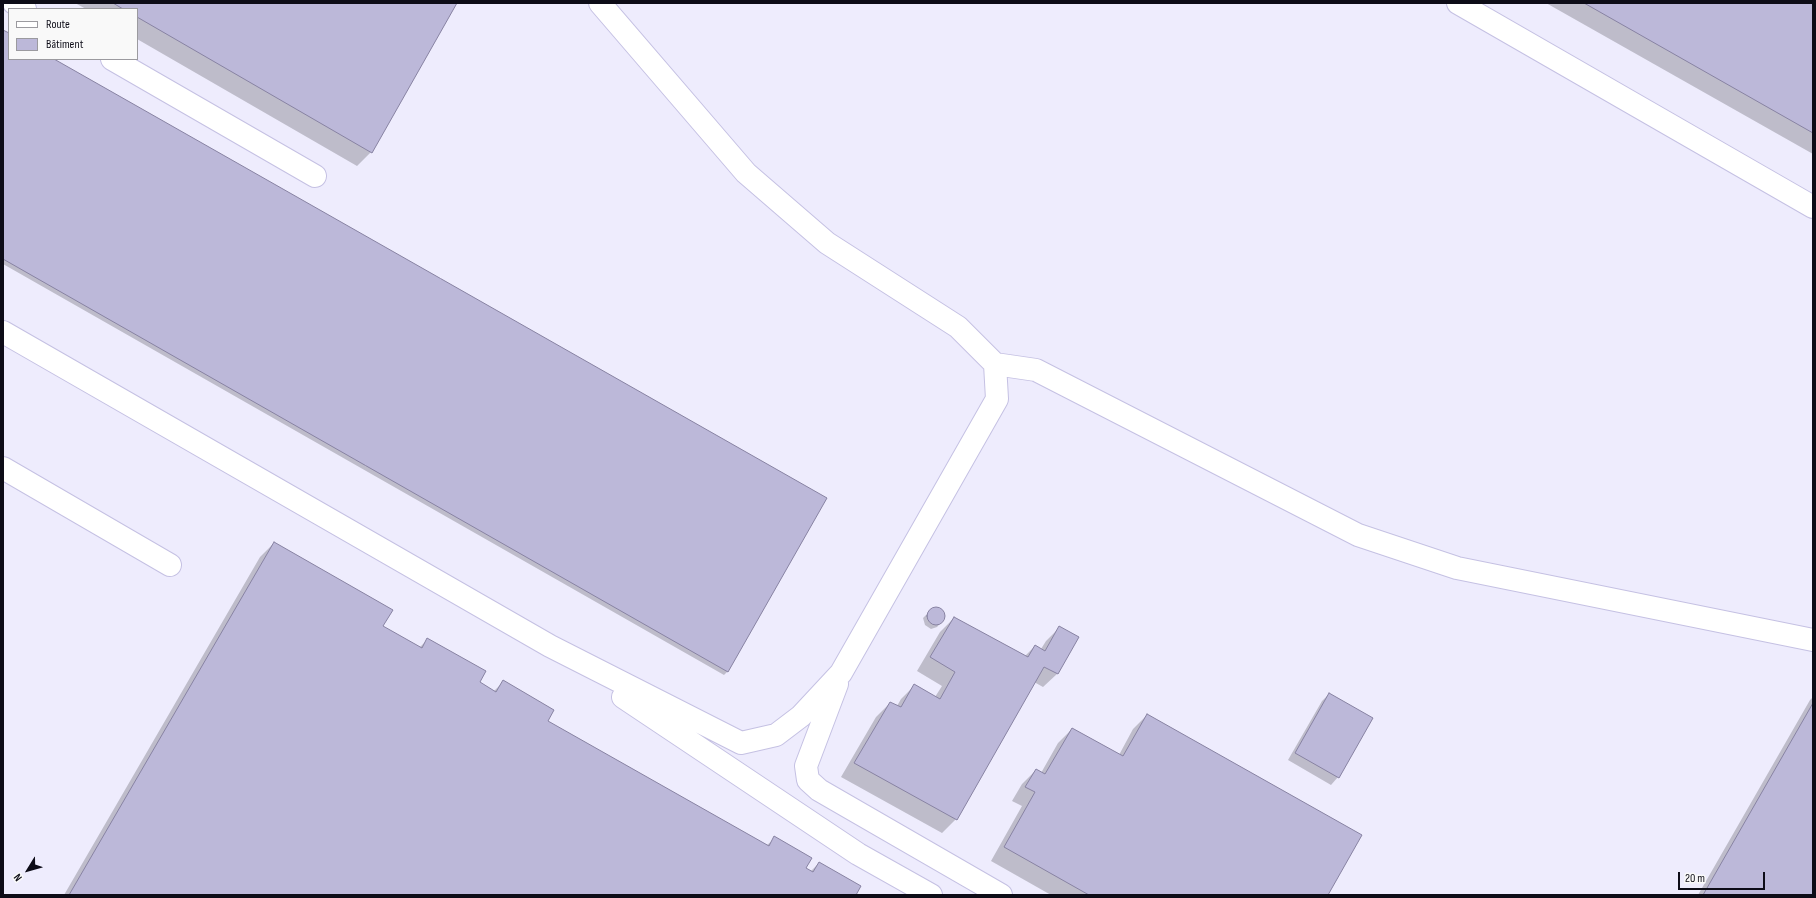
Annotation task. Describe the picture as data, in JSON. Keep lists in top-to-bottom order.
{
  "legend": ["Route", "Bâtiment"],
  "scale_bar": "20 m",
  "north": "bottom left"
}
